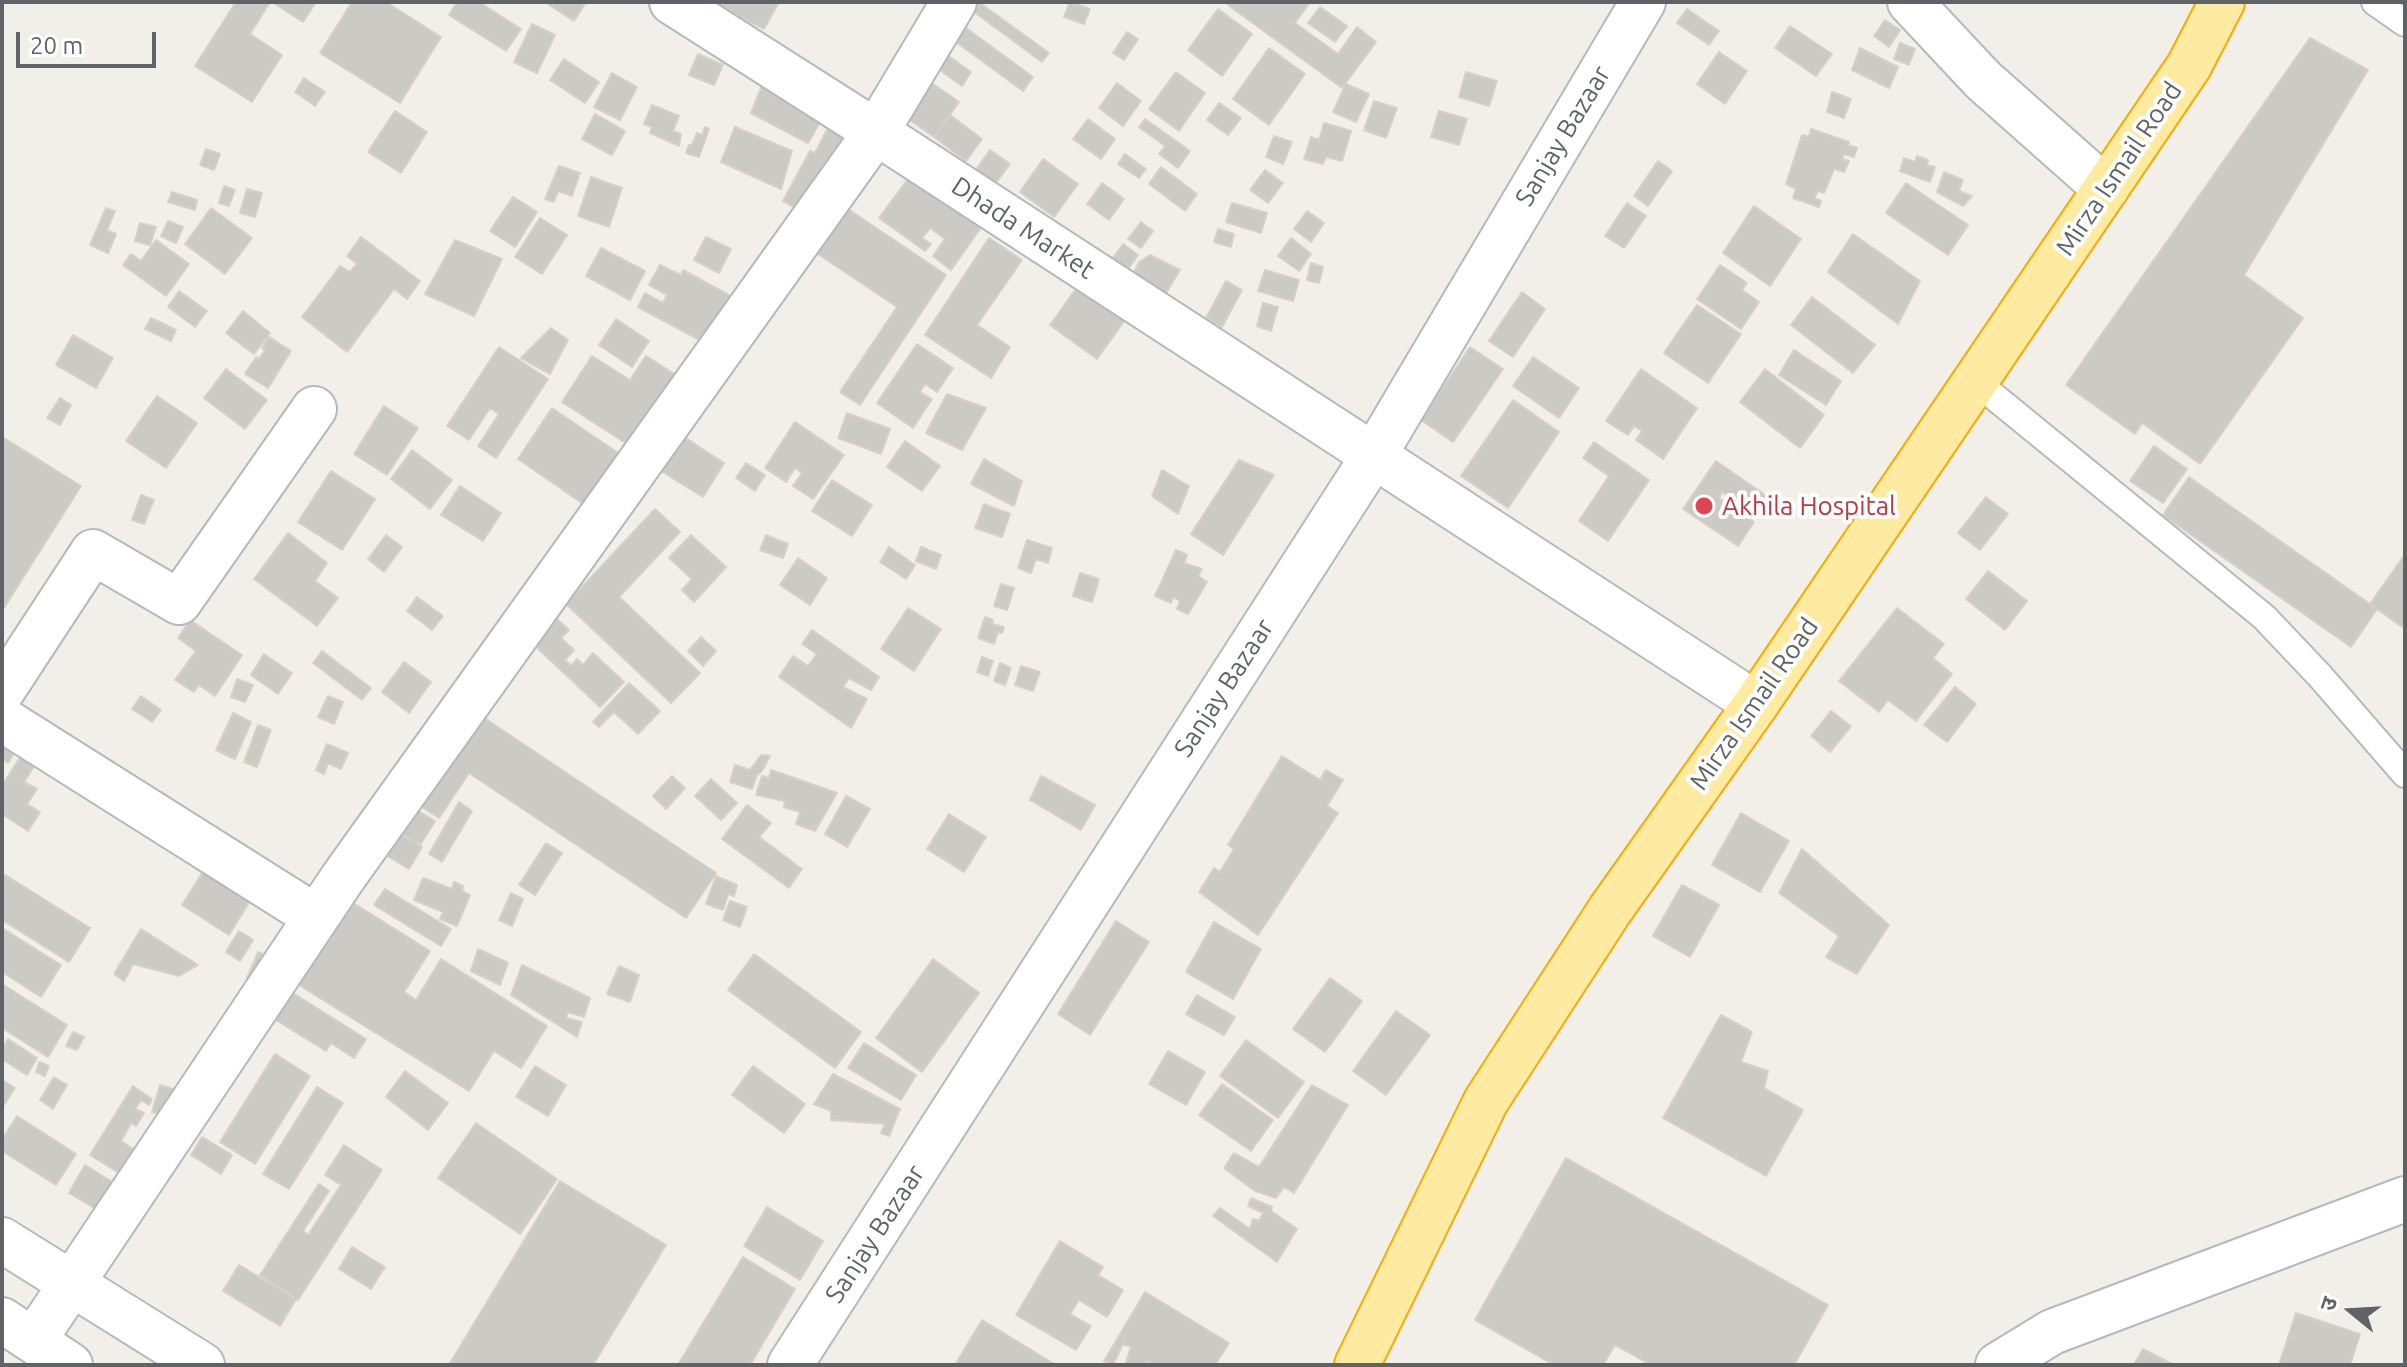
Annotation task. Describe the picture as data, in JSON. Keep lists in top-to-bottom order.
{
  "streets": {
    "highway": ["Mirza Ismail Road"],
    "street": ["Sanjay Bazaar", "Dhada Market"]
  },
  "crossings": [
    ["Sanjay Bazaar", "Dhada Market"],
    ["Mirza Ismail Road", "Dhada Market"]
  ],
  "places": ["Akhila Hospital"],
  "scale_bar": "20 m",
  "north": "left"
}
